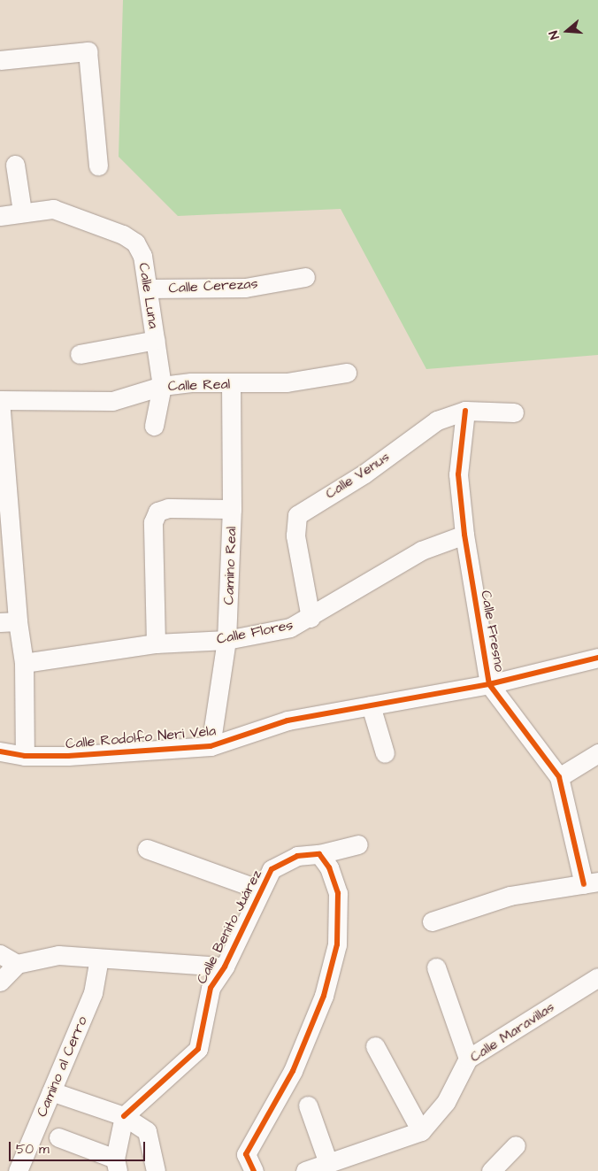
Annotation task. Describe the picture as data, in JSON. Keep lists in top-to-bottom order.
{
  "streets": {
    "street": [
      "Calle Cerezas",
      "Calle Luna",
      "Calle Real",
      "Calle Venus",
      "Camino Real",
      "Calle Fresno",
      "Calle Flores",
      "Calle Rodolfo Neri Vela",
      "Calle Benito Juárez",
      "Calle Maravillas",
      "Camino al Cerro"
    ]
  },
  "crossings": [
    ["Calle Cerezas", "Calle Luna"],
    ["Calle Luna", "Calle Real"],
    ["Calle Real", "Camino Real"],
    ["Calle Venus", "Calle Fresno"],
    ["Calle Venus", "Calle Flores"],
    ["Camino Real", "Calle Flores"],
    ["Camino Real", "Calle Rodolfo Neri Vela"],
    ["Calle Fresno", "Calle Flores"],
    ["Calle Fresno", "Calle Rodolfo Neri Vela"]
  ],
  "scale_bar": "50 m",
  "north": "left"
}
